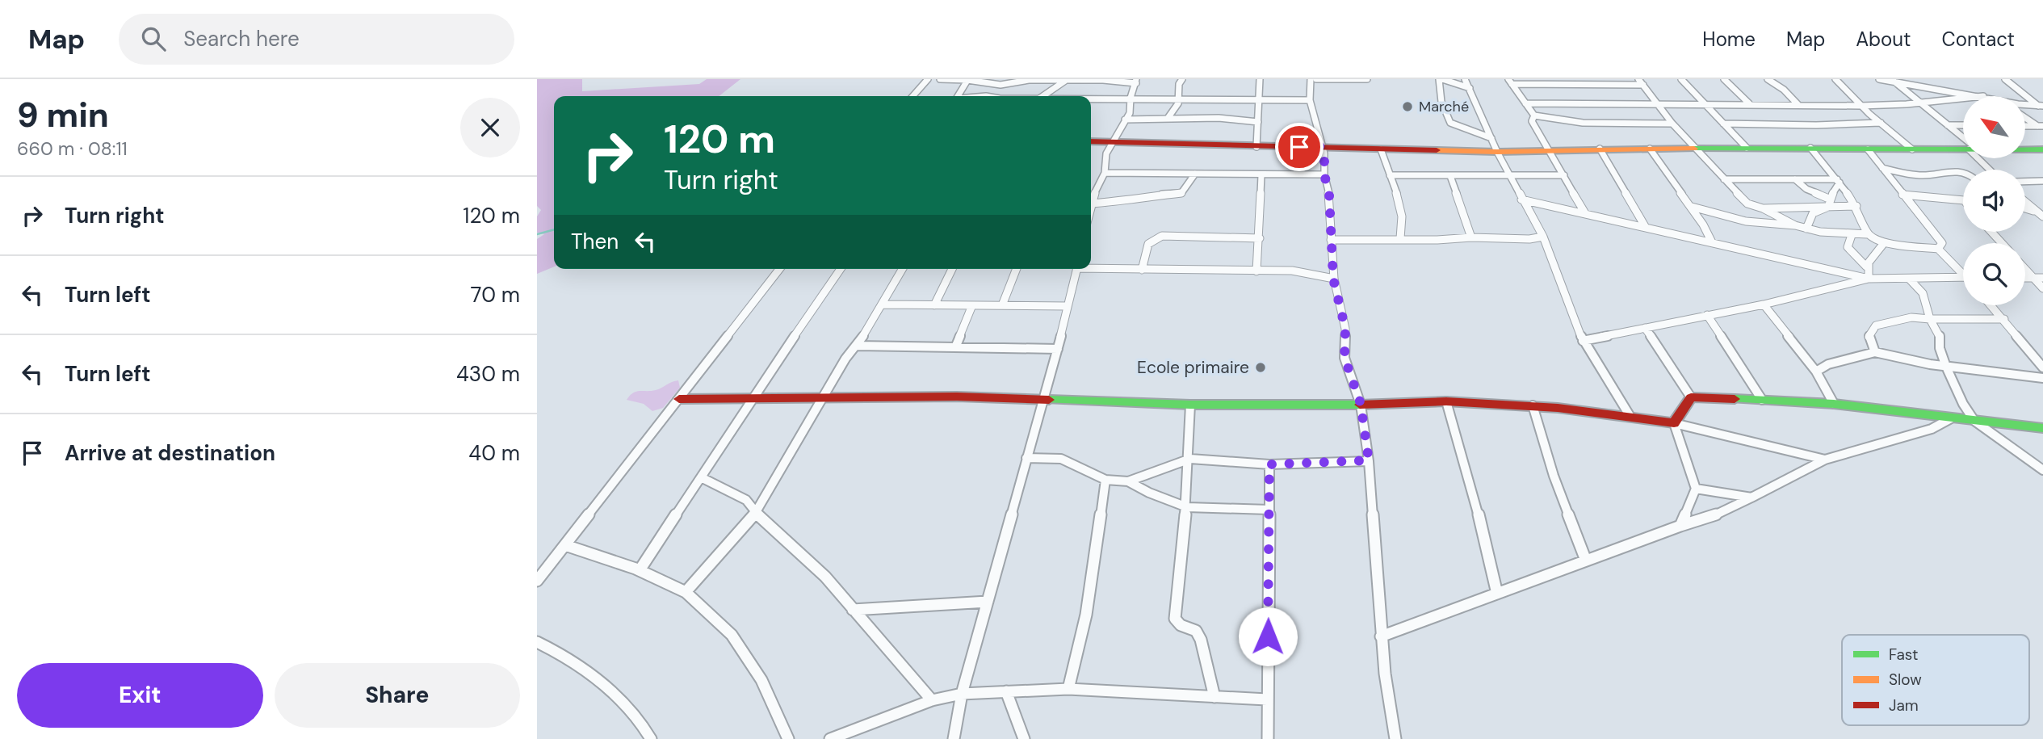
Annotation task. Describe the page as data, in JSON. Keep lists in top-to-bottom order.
{
  "places": ["Marché", "Ecole primaire"],
  "legend": ["Fast", "Slow", "Jam"],
  "north": "top left",
  "page": {
    "header": "Map",
    "search": "Search here",
    "nav": [
      "Home",
      "Map",
      "About",
      "Contact"
    ],
    "heading": ["9 min", "660 m · 08:11"],
    "turn": ["120 m", "Turn right"],
    "list": [
      {
        "name": "Turn right",
        "value": "120 m"
      },
      {
        "name": "Turn left",
        "value": "70 m"
      },
      {
        "name": "Turn left",
        "value": "430 m"
      },
      {
        "name": "Arrive at destination",
        "value": "40 m"
      }
    ],
    "then": "Then",
    "buttons": ["Exit", "Share"]
  }
}
